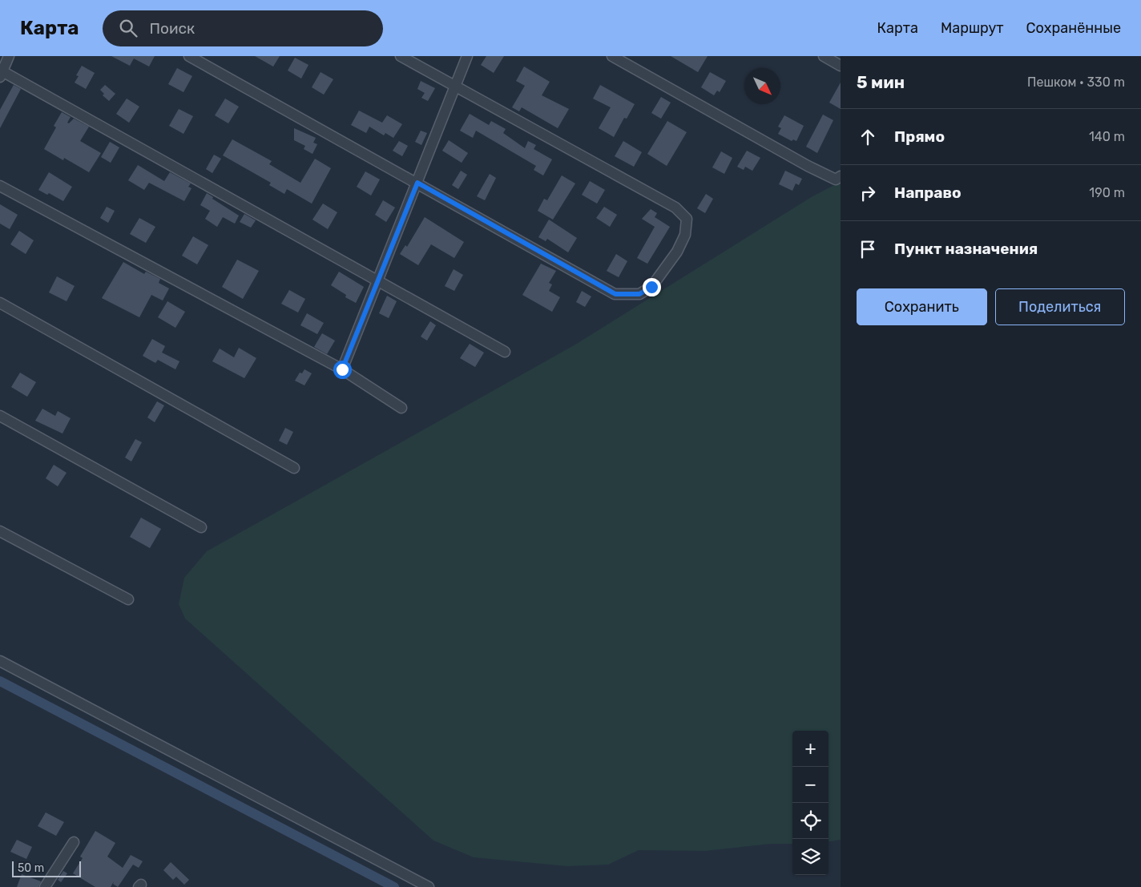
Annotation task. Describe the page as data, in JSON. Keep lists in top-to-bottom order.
{
  "scale_bar": "50 m",
  "north": "bottom right",
  "page": {
    "header": "Карта",
    "search": "Поиск",
    "nav": ["Карта", "Маршрут", "Сохранённые"],
    "heading": ["5 мин", "Пешком · 330 m"],
    "list": [
      ["Прямо", "140 m"],
      ["Направо", "190 m"],
      "Пункт назначения"
    ],
    "buttons": ["Сохранить", "Поделиться"],
    "map_buttons": ["+", "−"],
    "scale": "50 m"
  }
}
